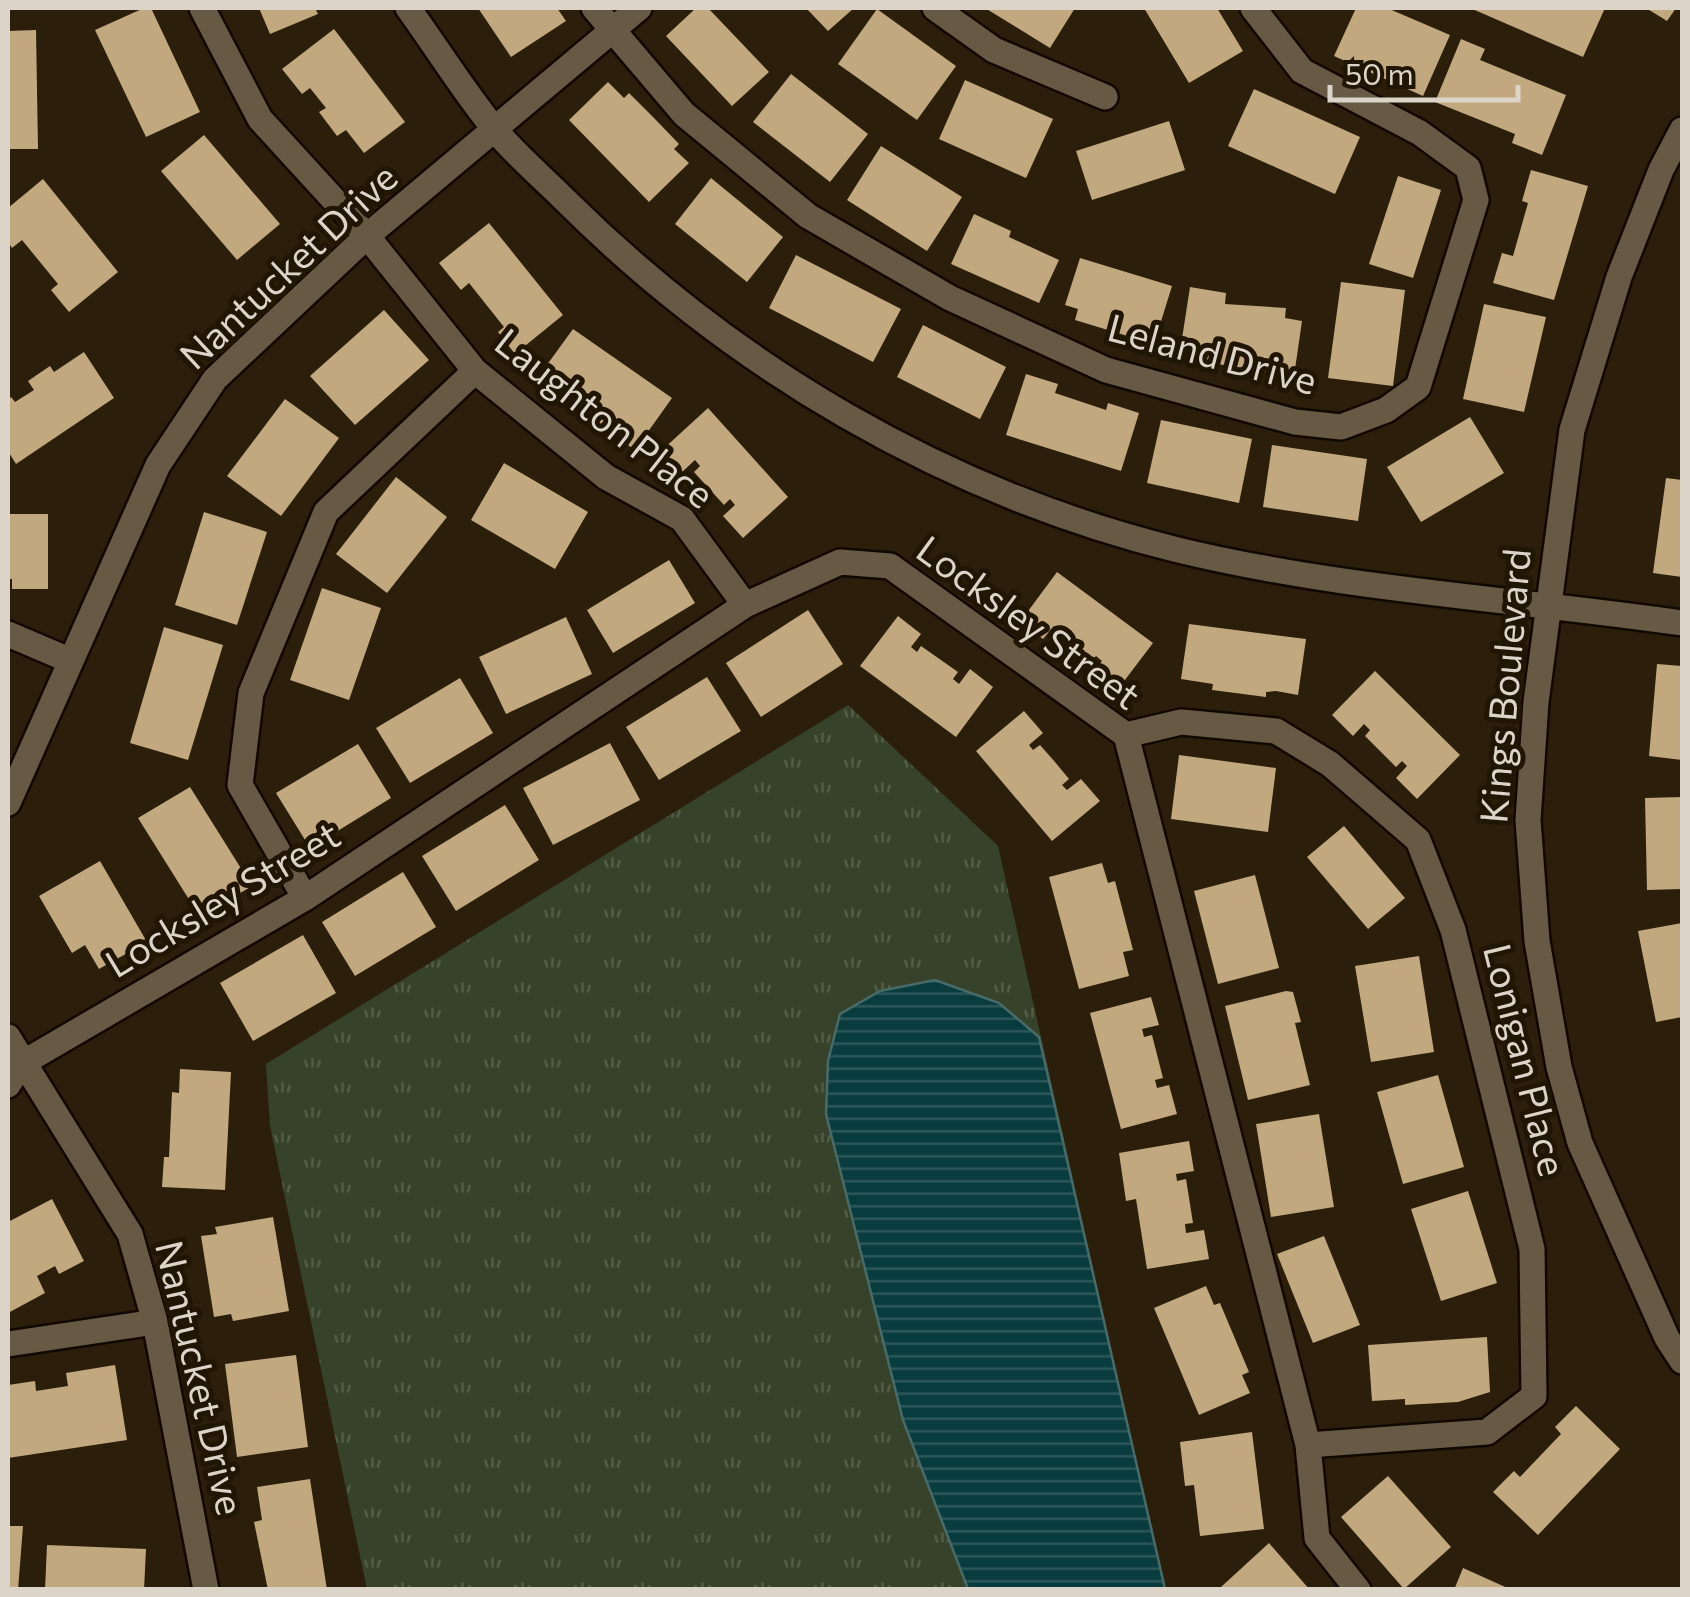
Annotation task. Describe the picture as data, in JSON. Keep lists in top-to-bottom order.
{
  "streets": {
    "street": [
      "Nantucket Drive",
      "Leland Drive",
      "Laughton Place",
      "Locksley Street",
      "Kings Boulevard",
      "Lonigan Place"
    ]
  },
  "crossings": [
    ["Nantucket Drive", "Leland Drive"],
    ["Nantucket Drive", "Laughton Place"],
    ["Nantucket Drive", "Locksley Street"],
    ["Laughton Place", "Locksley Street"],
    ["Locksley Street", "Lonigan Place"]
  ],
  "scale_bar": "50 m"
}
